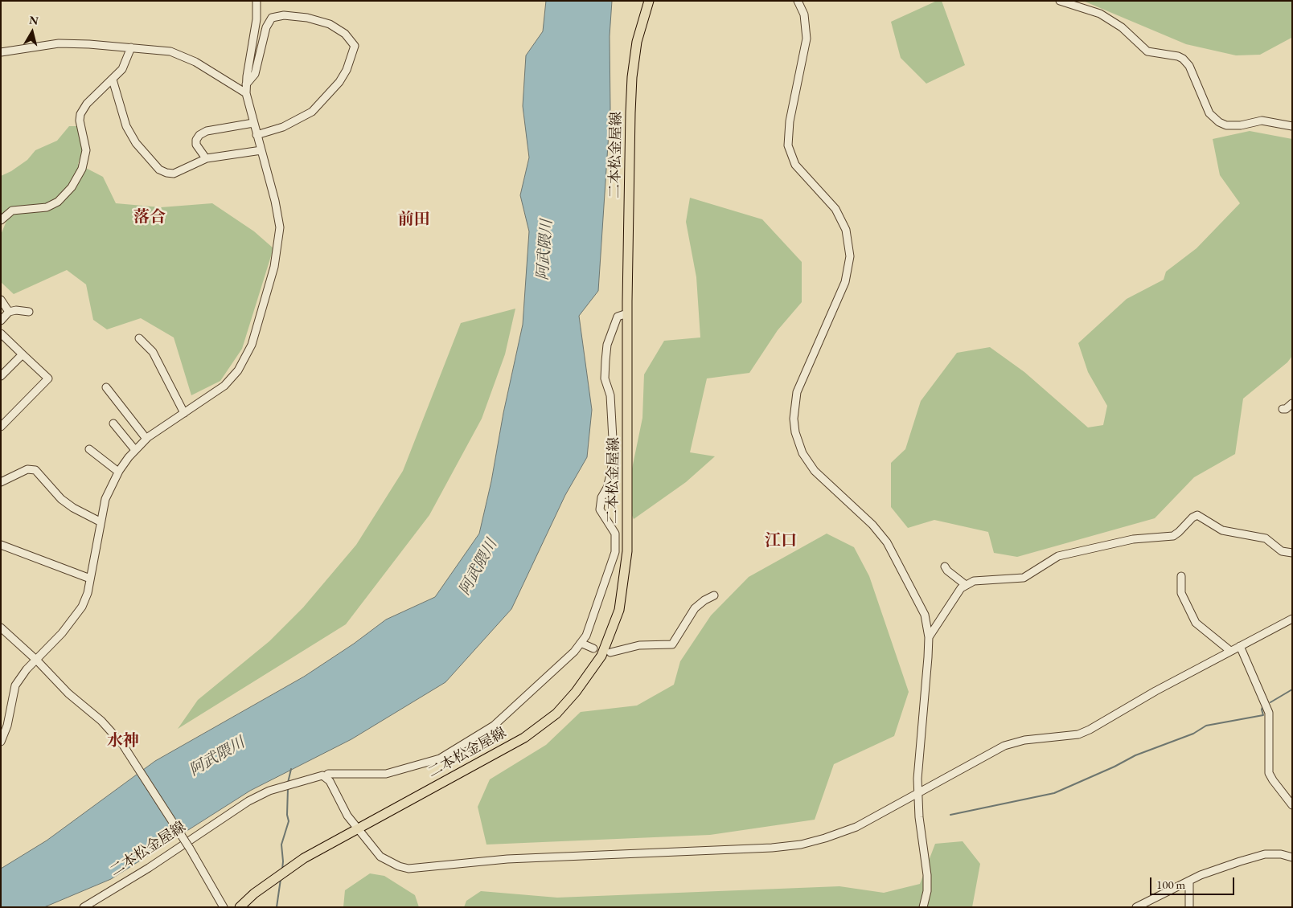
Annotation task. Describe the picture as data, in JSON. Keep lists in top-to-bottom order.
{
  "streets": {
    "main road": ["二本松金屋線"]
  },
  "districts": [
    "落合",
    "前田",
    "江口",
    "水神"
  ],
  "water": ["阿武隈川"],
  "scale_bar": "100 m",
  "north": "top"
}
